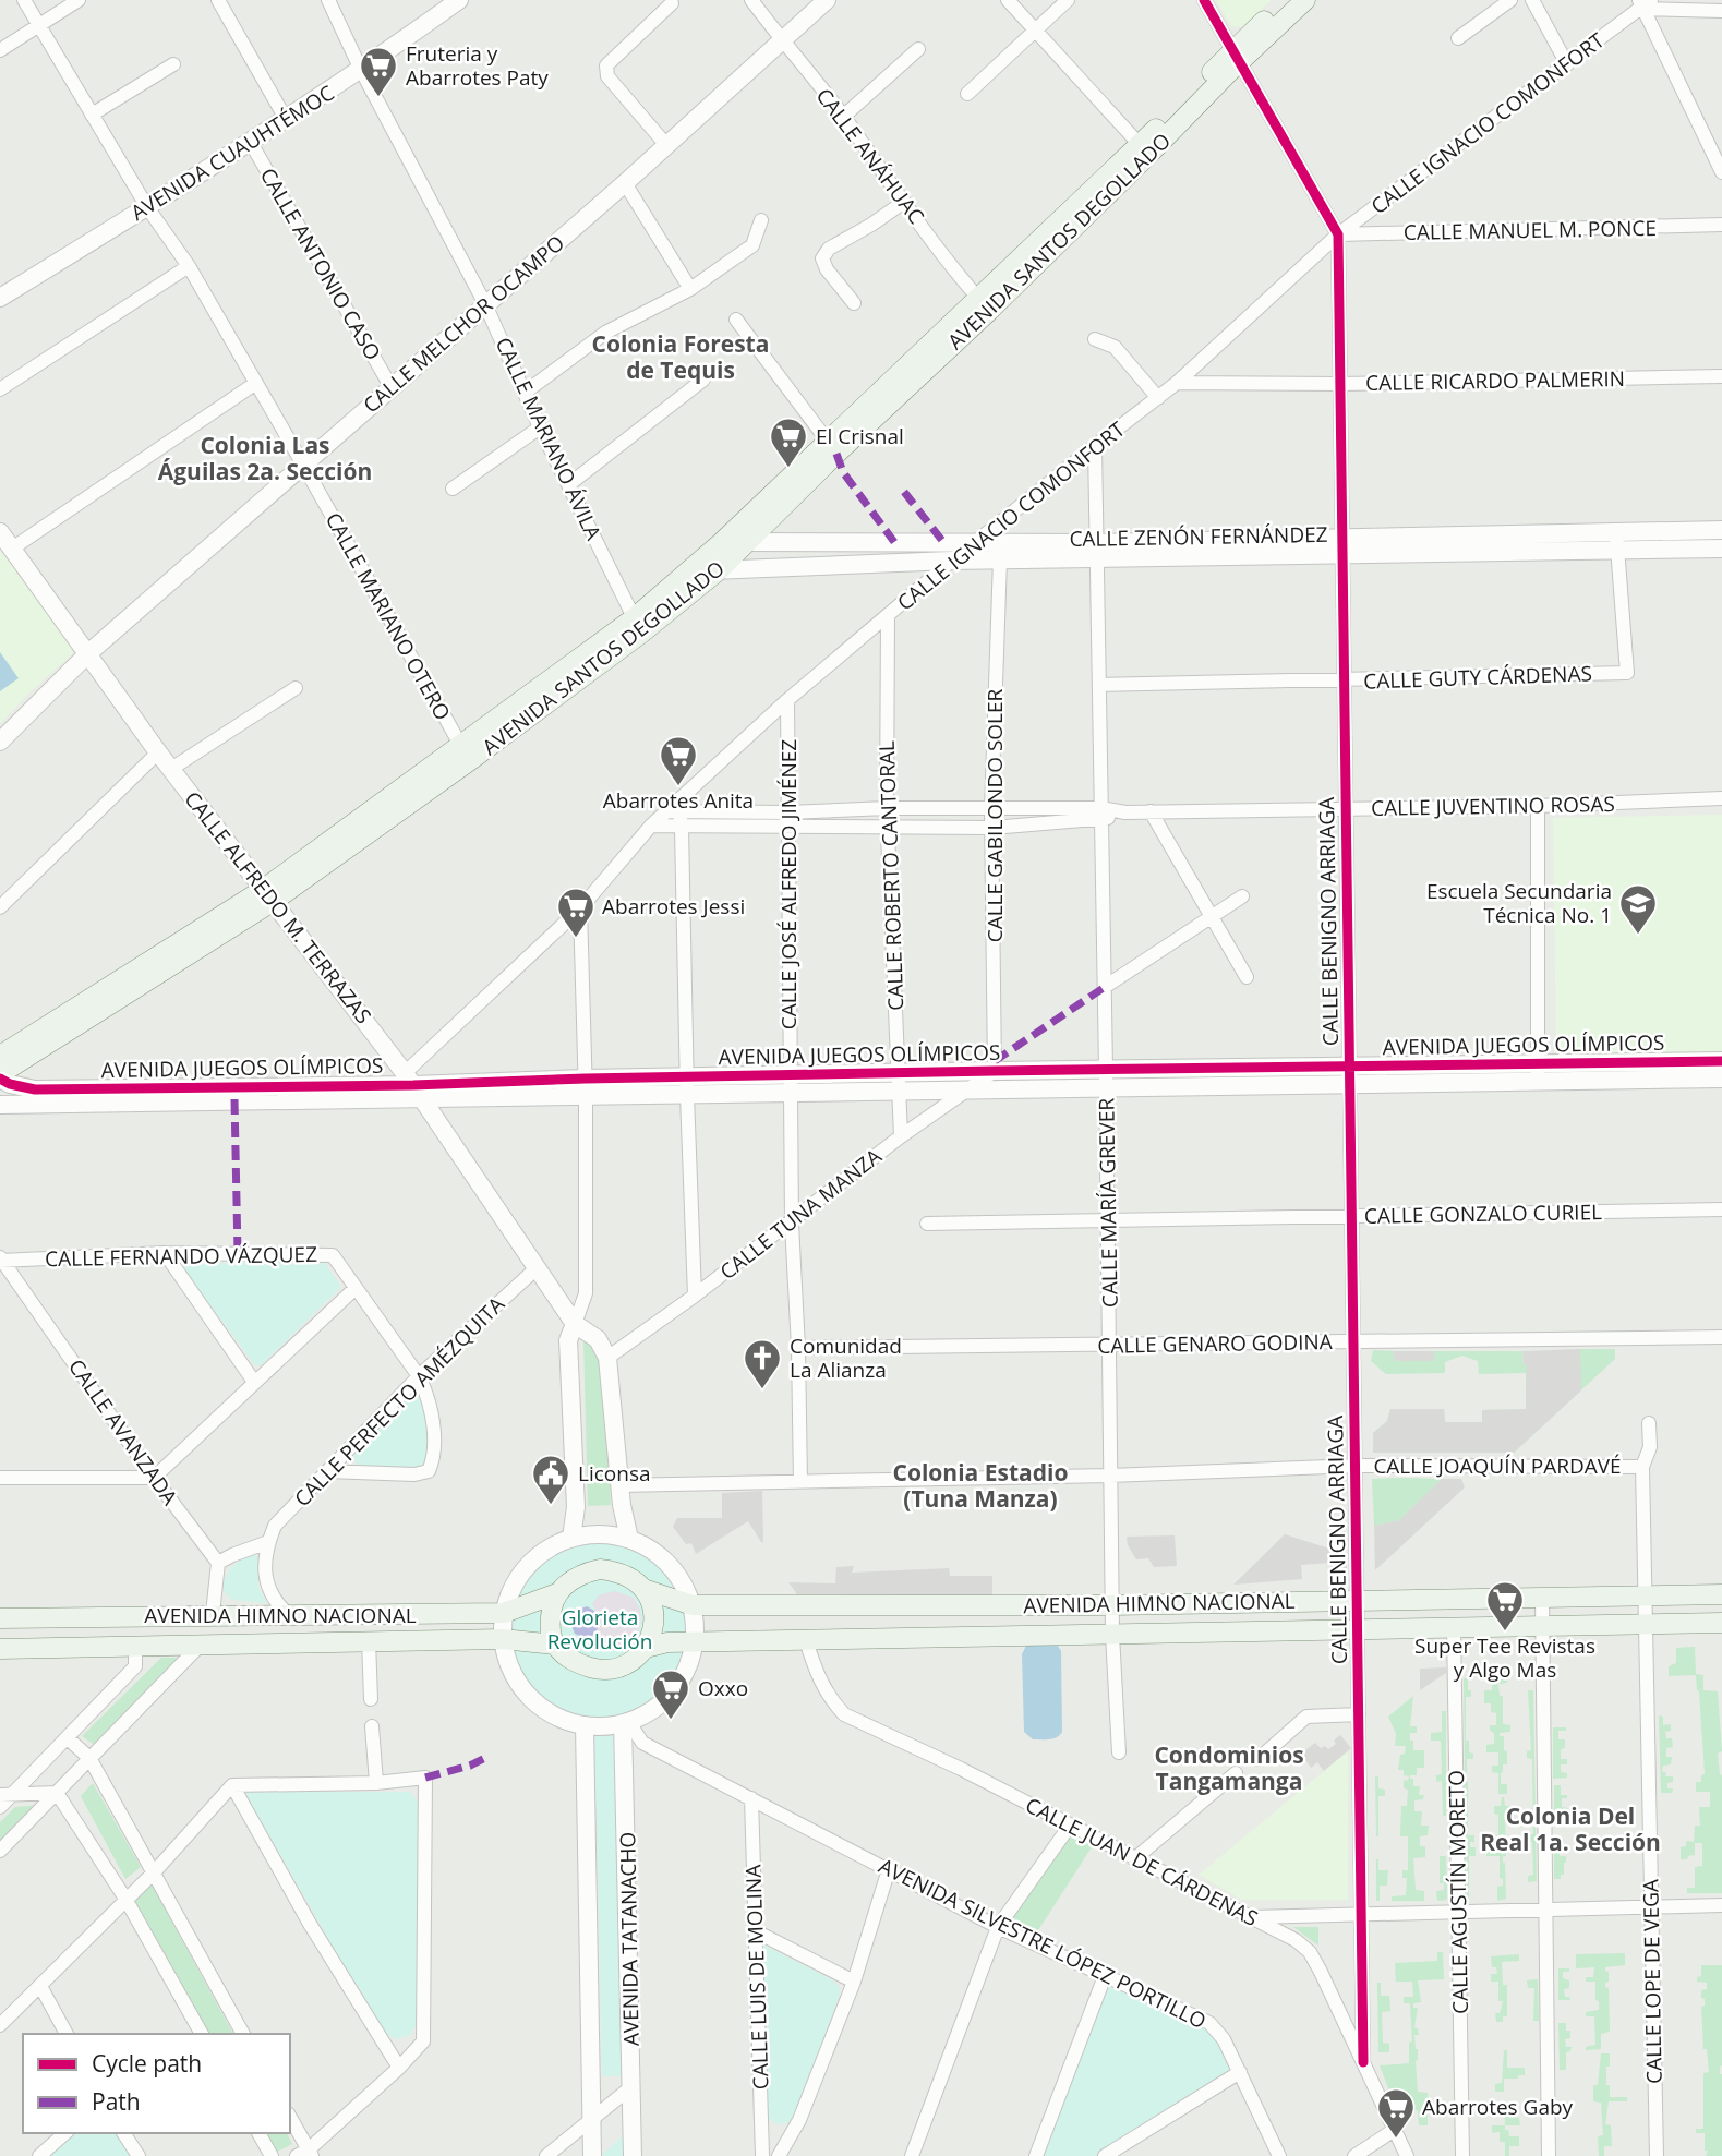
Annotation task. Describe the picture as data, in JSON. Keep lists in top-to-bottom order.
{
  "streets": {
    "main road": ["AVENIDA SANTOS DEGOLLADO", "AVENIDA HIMNO NACIONAL"],
    "street": [
      "CALLE IGNACIO COMONFORT",
      "AVENIDA CUAUHTÉMOC",
      "CALLE ANÁHUAC",
      "CALLE MANUEL M. PONCE",
      "CALLE ANTONIO CASO",
      "CALLE MELCHOR OCAMPO",
      "CALLE RICARDO PALMERIN",
      "CALLE MARIANO ÁVILA",
      "CALLE ZENÓN FERNÁNDEZ",
      "CALLE MARIANO OTERO",
      "CALLE GUTY CÁRDENAS",
      "CALLE JUVENTINO ROSAS",
      "CALLE GABILONDO SOLER",
      "CALLE ROBERTO CANTORAL",
      "CALLE JOSÉ ALFREDO JIMÉNEZ",
      "CALLE ALFREDO M. TERRAZAS",
      "CALLE BENIGNO ARRIAGA",
      "AVENIDA JUEGOS OLÍMPICOS",
      "CALLE MARÍA GREVER",
      "CALLE TUNA MANZA",
      "CALLE GONZALO CURIEL",
      "CALLE FERNANDO VÁZQUEZ",
      "CALLE GENARO GODINA",
      "CALLE PERFECTO AMÉZQUITA",
      "CALLE AVANZADA",
      "CALLE JOAQUÍN PARDAVÉ",
      "CALLE JUAN DE CÁRDENAS",
      "CALLE AGUSTÍN MORETO",
      "AVENIDA TATANACHO",
      "AVENIDA SILVESTRE LÓPEZ PORTILLO",
      "CALLE LUIS DE MOLINA",
      "CALLE LOPE DE VEGA"
    ]
  },
  "crossings": [
    ["CALLE IGNACIO COMONFORT", "CALLE MANUEL M. PONCE"],
    ["CALLE IGNACIO COMONFORT", "CALLE RICARDO PALMERIN"],
    ["CALLE IGNACIO COMONFORT", "CALLE ZENÓN FERNÁNDEZ"],
    ["CALLE IGNACIO COMONFORT", "CALLE JUVENTINO ROSAS"],
    ["CALLE IGNACIO COMONFORT", "CALLE ROBERTO CANTORAL"],
    ["CALLE IGNACIO COMONFORT", "CALLE JOSÉ ALFREDO JIMÉNEZ"],
    ["CALLE IGNACIO COMONFORT", "CALLE ALFREDO M. TERRAZAS"],
    ["CALLE IGNACIO COMONFORT", "CALLE BENIGNO ARRIAGA"],
    ["CALLE IGNACIO COMONFORT", "AVENIDA JUEGOS OLÍMPICOS"],
    ["CALLE IGNACIO COMONFORT", "CALLE MARÍA GREVER"],
    ["AVENIDA CUAUHTÉMOC", "CALLE ANTONIO CASO"],
    ["AVENIDA CUAUHTÉMOC", "CALLE MARIANO ÁVILA"],
    ["AVENIDA CUAUHTÉMOC", "CALLE MARIANO OTERO"],
    ["CALLE ANÁHUAC", "AVENIDA SANTOS DEGOLLADO"],
    ["CALLE ANÁHUAC", "CALLE MELCHOR OCAMPO"],
    ["CALLE MANUEL M. PONCE", "CALLE BENIGNO ARRIAGA"],
    ["AVENIDA SANTOS DEGOLLADO", "CALLE MARIANO ÁVILA"],
    ["AVENIDA SANTOS DEGOLLADO", "CALLE ZENÓN FERNÁNDEZ"],
    ["AVENIDA SANTOS DEGOLLADO", "CALLE MARIANO OTERO"],
    ["AVENIDA SANTOS DEGOLLADO", "CALLE ALFREDO M. TERRAZAS"],
    ["AVENIDA SANTOS DEGOLLADO", "CALLE BENIGNO ARRIAGA"],
    ["AVENIDA SANTOS DEGOLLADO", "AVENIDA JUEGOS OLÍMPICOS"],
    ["CALLE ANTONIO CASO", "CALLE MELCHOR OCAMPO"],
    ["CALLE MELCHOR OCAMPO", "CALLE MARIANO ÁVILA"],
    ["CALLE MELCHOR OCAMPO", "CALLE MARIANO OTERO"],
    ["CALLE MELCHOR OCAMPO", "CALLE ALFREDO M. TERRAZAS"],
    ["CALLE RICARDO PALMERIN", "CALLE BENIGNO ARRIAGA"],
    ["CALLE ZENÓN FERNÁNDEZ", "CALLE GUTY CÁRDENAS"],
    ["CALLE ZENÓN FERNÁNDEZ", "CALLE GABILONDO SOLER"],
    ["CALLE ZENÓN FERNÁNDEZ", "CALLE BENIGNO ARRIAGA"],
    ["CALLE ZENÓN FERNÁNDEZ", "CALLE MARÍA GREVER"],
    ["CALLE GUTY CÁRDENAS", "CALLE BENIGNO ARRIAGA"],
    ["CALLE GUTY CÁRDENAS", "CALLE MARÍA GREVER"],
    ["CALLE JUVENTINO ROSAS", "CALLE GABILONDO SOLER"],
    ["CALLE JUVENTINO ROSAS", "CALLE ROBERTO CANTORAL"],
    ["CALLE JUVENTINO ROSAS", "CALLE JOSÉ ALFREDO JIMÉNEZ"],
    ["CALLE JUVENTINO ROSAS", "CALLE BENIGNO ARRIAGA"],
    ["CALLE JUVENTINO ROSAS", "CALLE MARÍA GREVER"],
    ["CALLE GABILONDO SOLER", "AVENIDA JUEGOS OLÍMPICOS"],
    ["CALLE GABILONDO SOLER", "CALLE TUNA MANZA"],
    ["CALLE ROBERTO CANTORAL", "AVENIDA JUEGOS OLÍMPICOS"],
    ["CALLE ROBERTO CANTORAL", "CALLE TUNA MANZA"],
    ["CALLE JOSÉ ALFREDO JIMÉNEZ", "AVENIDA JUEGOS OLÍMPICOS"],
    ["CALLE JOSÉ ALFREDO JIMÉNEZ", "CALLE TUNA MANZA"],
    ["CALLE JOSÉ ALFREDO JIMÉNEZ", "CALLE GENARO GODINA"],
    ["CALLE JOSÉ ALFREDO JIMÉNEZ", "CALLE JOAQUÍN PARDAVÉ"],
    ["CALLE ALFREDO M. TERRAZAS", "AVENIDA JUEGOS OLÍMPICOS"],
    ["CALLE ALFREDO M. TERRAZAS", "CALLE PERFECTO AMÉZQUITA"],
    ["CALLE BENIGNO ARRIAGA", "AVENIDA JUEGOS OLÍMPICOS"],
    ["CALLE BENIGNO ARRIAGA", "CALLE GONZALO CURIEL"],
    ["CALLE BENIGNO ARRIAGA", "CALLE GENARO GODINA"],
    ["CALLE BENIGNO ARRIAGA", "CALLE JOAQUÍN PARDAVÉ"],
    ["CALLE BENIGNO ARRIAGA", "AVENIDA HIMNO NACIONAL"],
    ["CALLE BENIGNO ARRIAGA", "CALLE JUAN DE CÁRDENAS"],
    ["AVENIDA JUEGOS OLÍMPICOS", "CALLE MARÍA GREVER"],
    ["AVENIDA JUEGOS OLÍMPICOS", "CALLE TUNA MANZA"],
    ["CALLE MARÍA GREVER", "CALLE GONZALO CURIEL"],
    ["CALLE MARÍA GREVER", "CALLE GENARO GODINA"],
    ["CALLE MARÍA GREVER", "CALLE JOAQUÍN PARDAVÉ"],
    ["CALLE MARÍA GREVER", "AVENIDA HIMNO NACIONAL"],
    ["CALLE FERNANDO VÁZQUEZ", "CALLE PERFECTO AMÉZQUITA"],
    ["CALLE FERNANDO VÁZQUEZ", "CALLE AVANZADA"],
    ["CALLE JOAQUÍN PARDAVÉ", "CALLE LOPE DE VEGA"],
    ["AVENIDA HIMNO NACIONAL", "CALLE JUAN DE CÁRDENAS"],
    ["AVENIDA HIMNO NACIONAL", "CALLE AGUSTÍN MORETO"],
    ["AVENIDA HIMNO NACIONAL", "CALLE LOPE DE VEGA"],
    ["AVENIDA TATANACHO", "AVENIDA SILVESTRE LÓPEZ PORTILLO"],
    ["AVENIDA SILVESTRE LÓPEZ PORTILLO", "CALLE LUIS DE MOLINA"]
  ],
  "districts": [
    "Colonia Foresta de Tequis",
    "Colonia Las Águilas 2a. Sección",
    "Colonia Estadio (Tuna Manza)",
    "Condominios Tangamanga",
    "Colonia Del Real 1a. Sección"
  ],
  "parks": ["Glorieta Revolución"],
  "places": {
    "supermarket": [
      "Fruteria y Abarrotes Paty",
      "El Crisnal",
      "Abarrotes Anita",
      "Abarrotes Jessi",
      "Super Tee Revistas y Algo Mas",
      "Oxxo",
      "Abarrotes Gaby"
    ],
    "school or university": ["Escuela Secundaria Técnica No. 1"],
    "church": ["Comunidad La Alianza"],
    "public building": ["Liconsa"]
  },
  "legend": ["Cycle path", "Path"]
}
